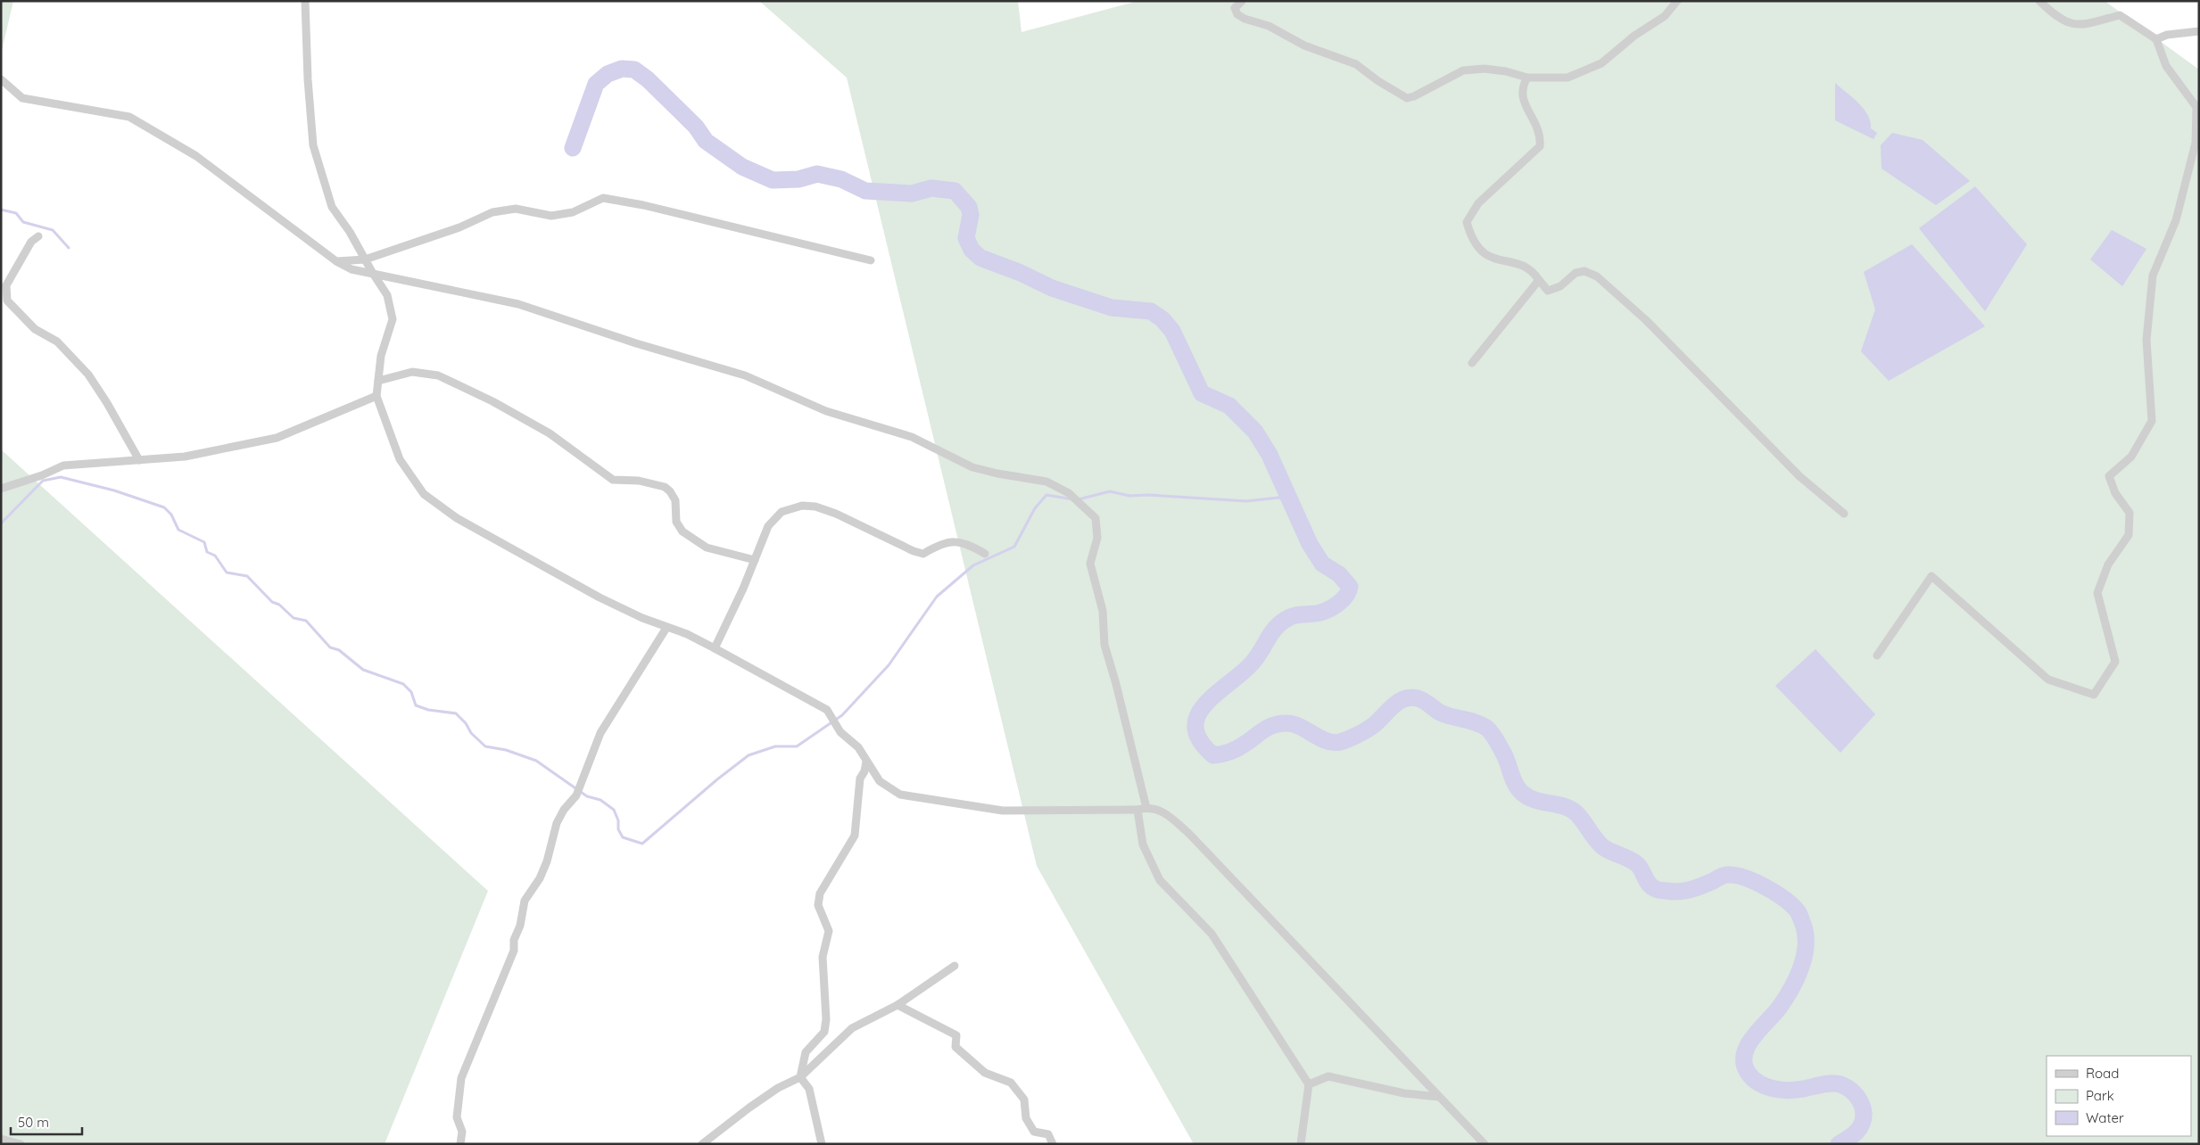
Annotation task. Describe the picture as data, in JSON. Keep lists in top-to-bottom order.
{
  "legend": ["Road", "Park", "Water"],
  "scale_bar": "50 m"
}
